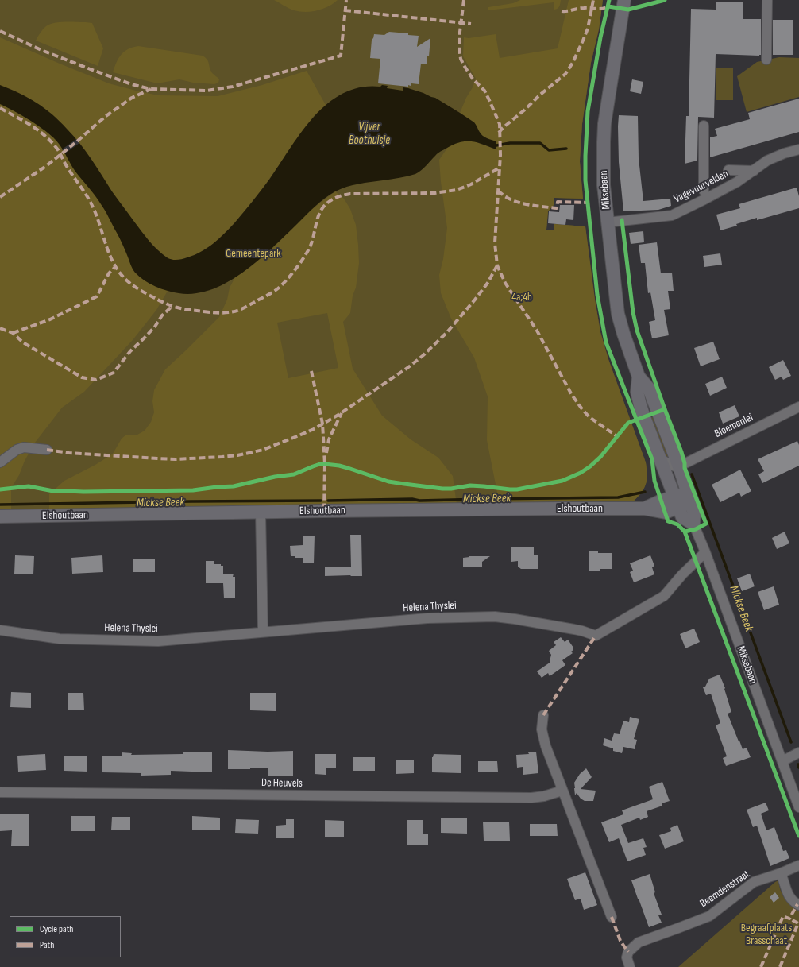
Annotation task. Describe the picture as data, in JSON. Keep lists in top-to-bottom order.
{
  "streets": {
    "main road": ["Miksebaan", "Elshoutbaan"],
    "street": [
      "Vagevuurvelden",
      "Bloemenlei",
      "Helena Thyslei",
      "De Heuvels",
      "Beemdenstraat"
    ]
  },
  "crossings": [
    ["Vagevuurvelden", "Miksebaan"],
    ["Miksebaan", "Bloemenlei"],
    ["Miksebaan", "Elshoutbaan"],
    ["Miksebaan", "Helena Thyslei"]
  ],
  "water": ["Vijver Boothuisje", "Mickse Beek"],
  "parks": ["Gemeentepark", "4a;4b", "Begraafplaats Brasschaat"],
  "legend": ["Cycle path", "Path"]
}
